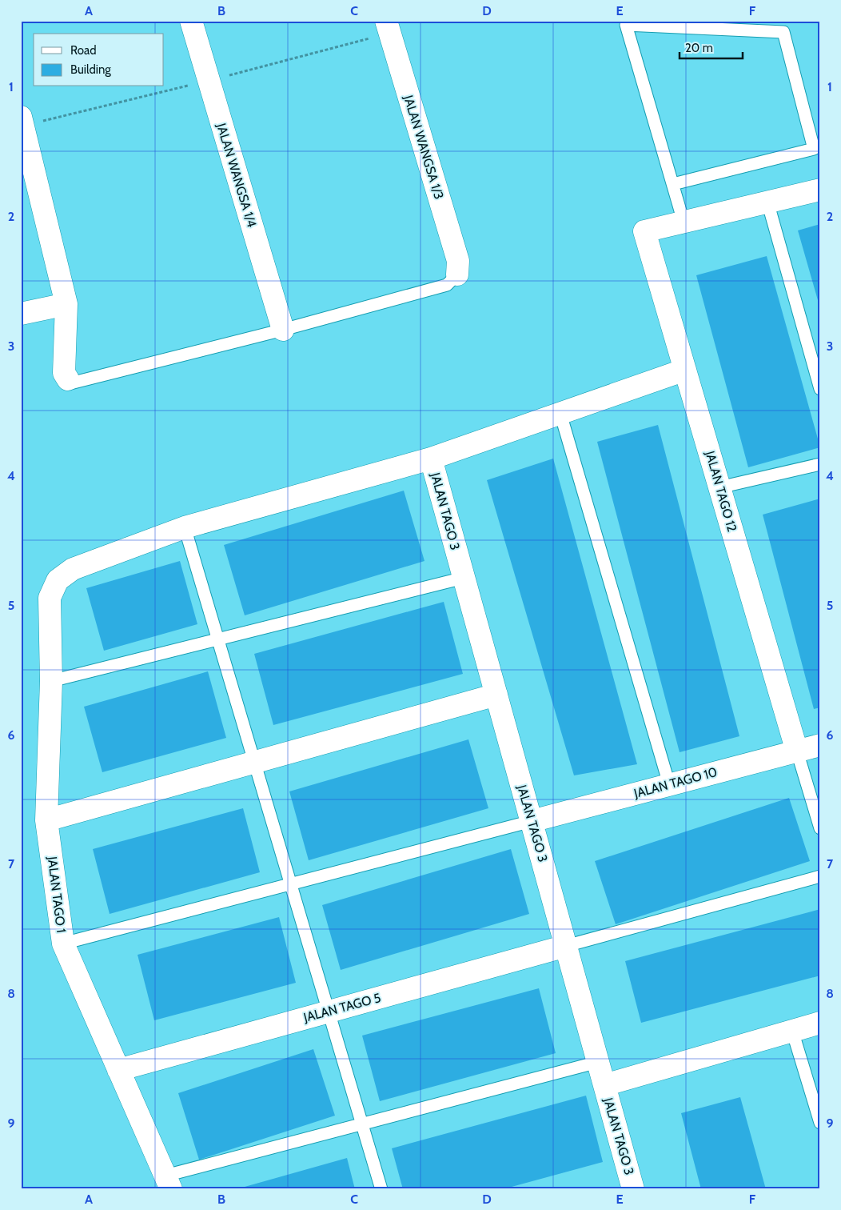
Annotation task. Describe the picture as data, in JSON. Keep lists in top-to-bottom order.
{
  "streets": {
    "street": [
      "JALAN WANGSA 1/3",
      "JALAN WANGSA 1/4",
      "JALAN TAGO 12",
      "JALAN TAGO 3",
      "JALAN TAGO 10",
      "JALAN TAGO 1",
      "JALAN TAGO 5"
    ]
  },
  "crossings": [
    ["JALAN TAGO 12", "JALAN TAGO 10"],
    ["JALAN TAGO 3", "JALAN TAGO 10"],
    ["JALAN TAGO 3", "JALAN TAGO 5"],
    ["JALAN TAGO 1", "JALAN TAGO 5"]
  ],
  "legend": ["Road", "Building"],
  "scale_bar": "20 m",
  "grid": {
    "columns": [
      "A",
      "B",
      "C",
      "D",
      "E",
      "F"
    ],
    "rows": [
      "1",
      "2",
      "3",
      "4",
      "5",
      "6",
      "7",
      "8",
      "9"
    ]
  }
}
